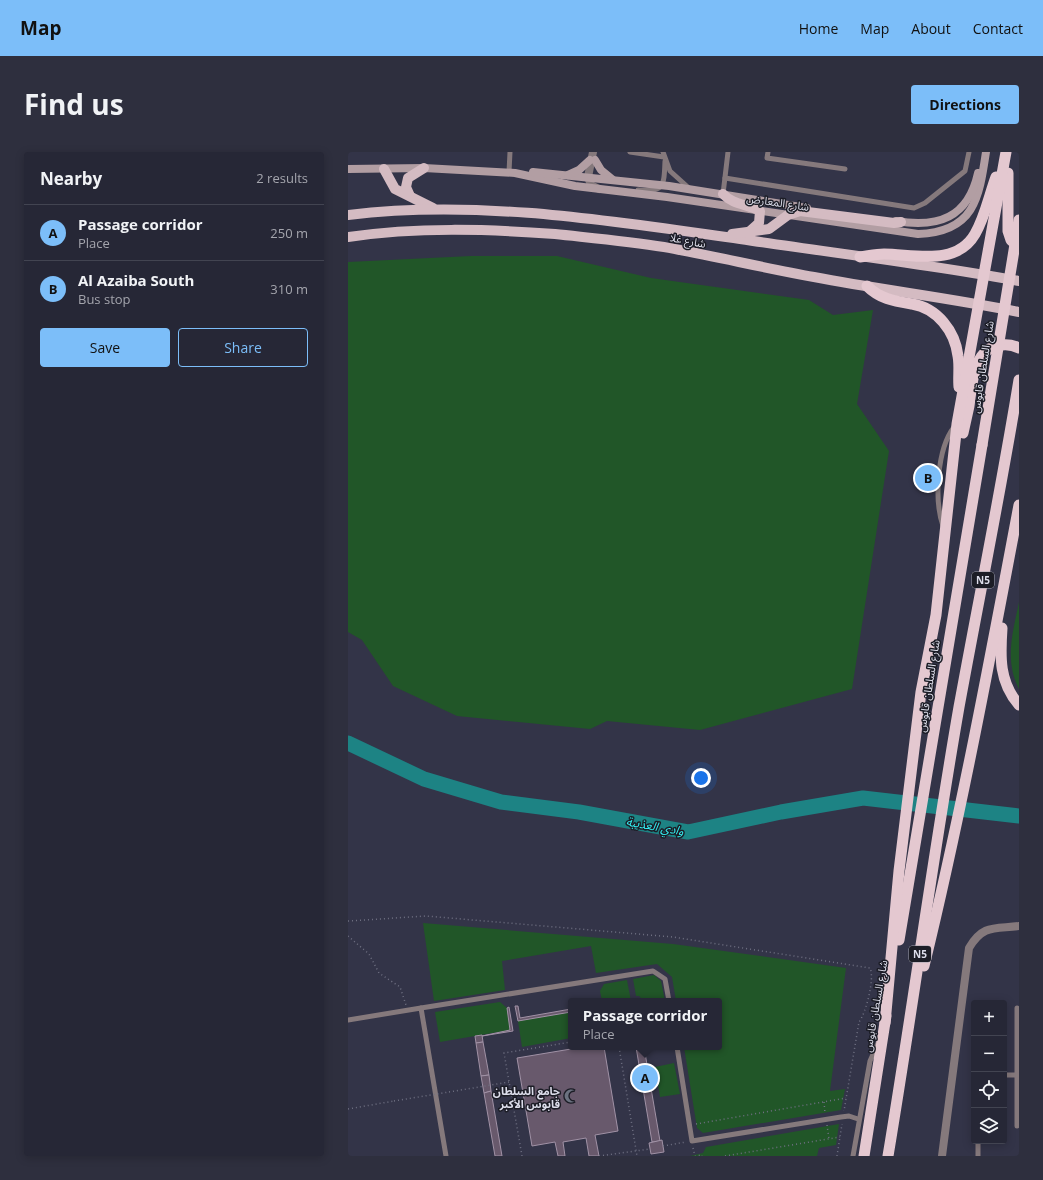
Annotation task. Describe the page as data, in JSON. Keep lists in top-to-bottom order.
{
  "streets": {
    "highway": ["شارع السلطان قابوس", "N5"],
    "main road": ["شارع المعارض", "شارع غلا"]
  },
  "water": ["وادي العذيبة"],
  "places": {
    "mosque": ["جامع السلطان قابوس الأكبر"]
  },
  "page": {
    "header": "Map",
    "nav": [
      "Home",
      "Map",
      "About",
      "Contact"
    ],
    "title": "Find us",
    "buttons": [
      "Directions",
      ["Save", "Share"]
    ],
    "heading": ["Nearby", "2 results"],
    "list": [
      {
        "mark": "A",
        "name": "Passage corridor",
        "note": "Place",
        "value": "250 m"
      },
      {
        "mark": "B",
        "name": "Al Azaiba South",
        "note": "Bus stop",
        "value": "310 m"
      }
    ],
    "pins": ["B", "A"],
    "popup": ["Passage corridor", "Place"],
    "map_buttons": ["+", "−"]
  }
}
